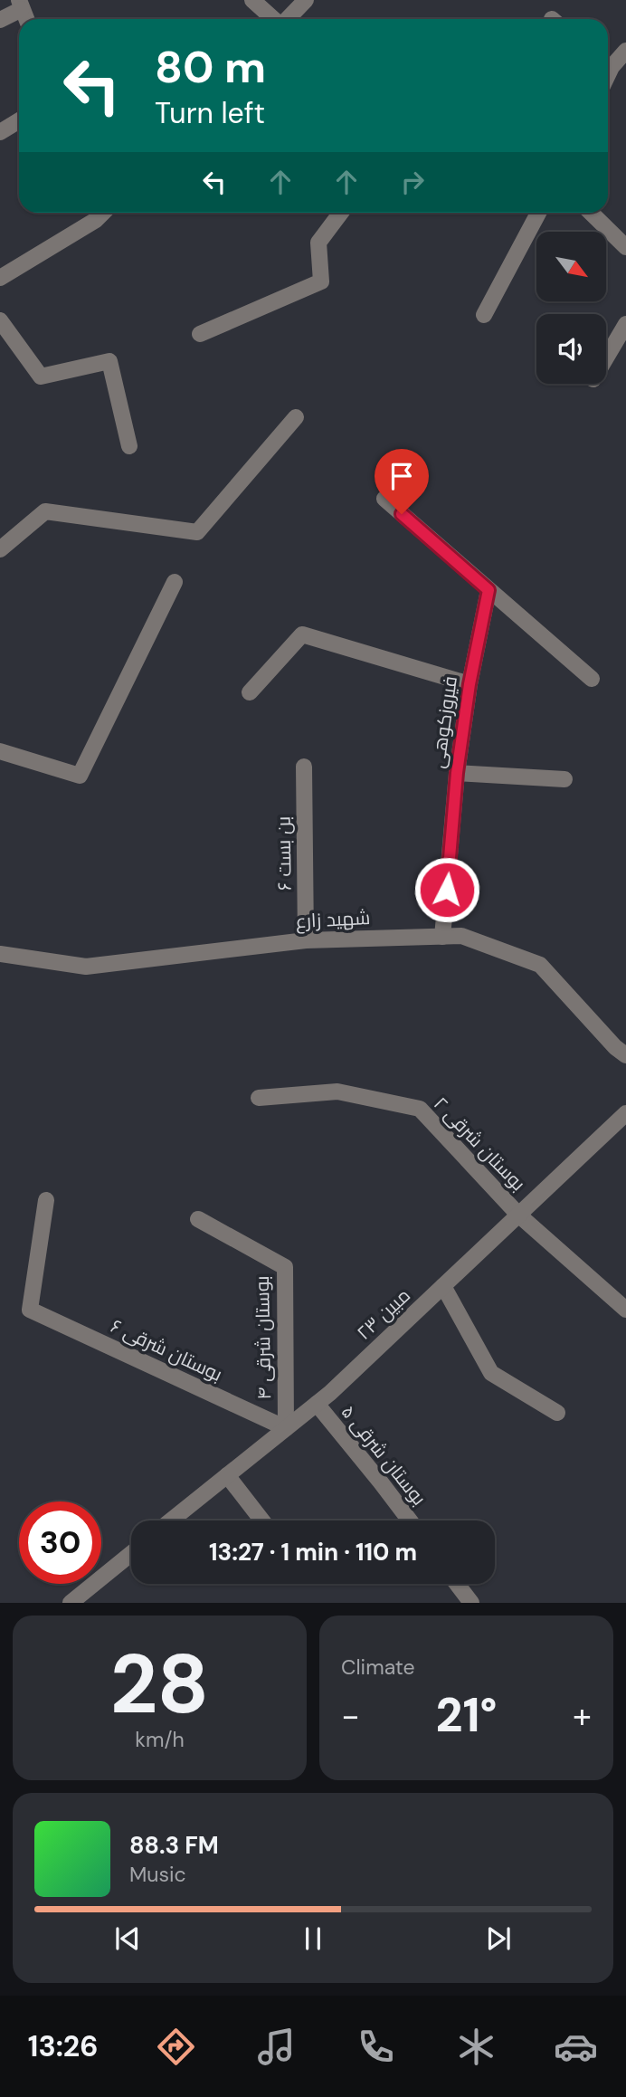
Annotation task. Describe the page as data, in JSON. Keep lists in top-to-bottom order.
{
  "streets": {
    "street": [
      "فیروزکوهی",
      "بن بست ۶",
      "شهید زارع",
      "بوستان شرقی ۲",
      "مبین ۲۳",
      "بوستان شرقی ۴",
      "بوستان شرقی ۶",
      "بوستان شرقی ۵"
    ]
  },
  "crossings": [
    ["فیروزکوهی", "شهید زارع"],
    ["بن بست ۶", "شهید زارع"],
    ["بوستان شرقی ۲", "مبین ۲۳"],
    ["مبین ۲۳", "بوستان شرقی ۴"],
    ["مبین ۲۳", "بوستان شرقی ۶"],
    ["مبین ۲۳", "بوستان شرقی ۵"],
    ["بوستان شرقی ۴", "بوستان شرقی ۶"]
  ],
  "north": "bottom right",
  "page": {
    "turn": ["80 m", "Turn left"],
    "limit": "30",
    "trip": "13:27 · 1 min · 110 m",
    "tile": [
      ["28", "km/h"],
      "Climate"
    ],
    "heat": ["−", "21°", "+"],
    "song": ["88.3 FM", "Music"],
    "tabs": "13:26"
  }
}
